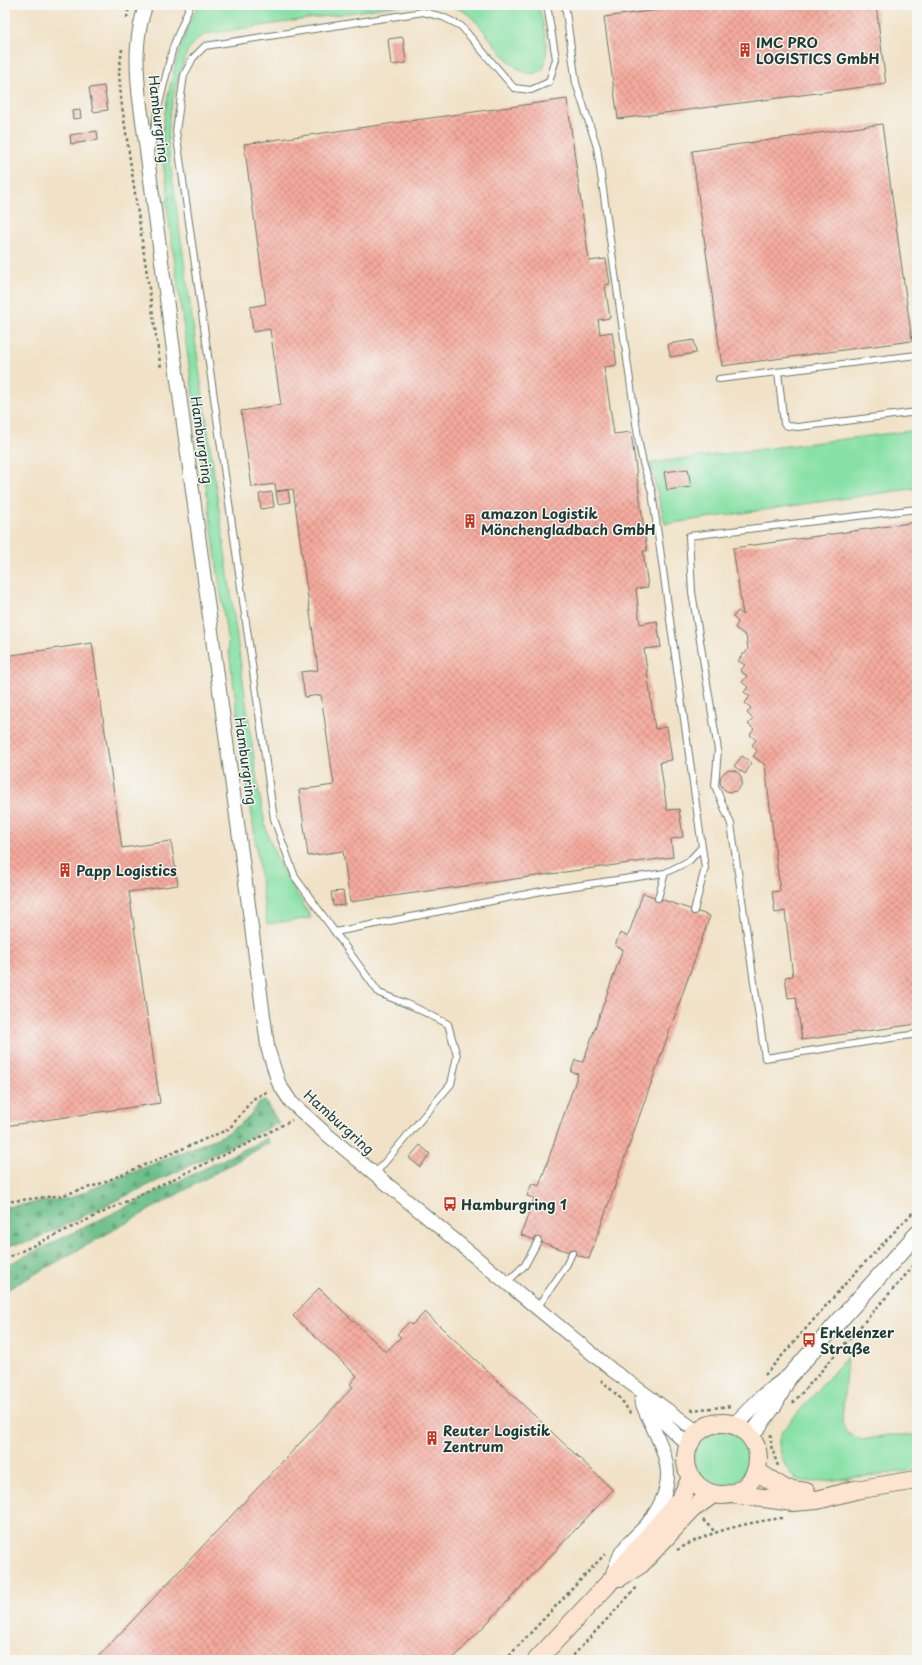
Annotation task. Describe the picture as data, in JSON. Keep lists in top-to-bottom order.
{
  "streets": {
    "street": ["Hamburgring"]
  },
  "places": {
    "building": [
      "IMC PRO LOGISTICS GmbH",
      "amazon Logistik Mönchengladbach GmbH",
      "Papp Logistics",
      "Reuter Logistik Zentrum"
    ],
    "bus stop": ["Hamburgring 1", "Erkelenzer Straße"]
  }
}
